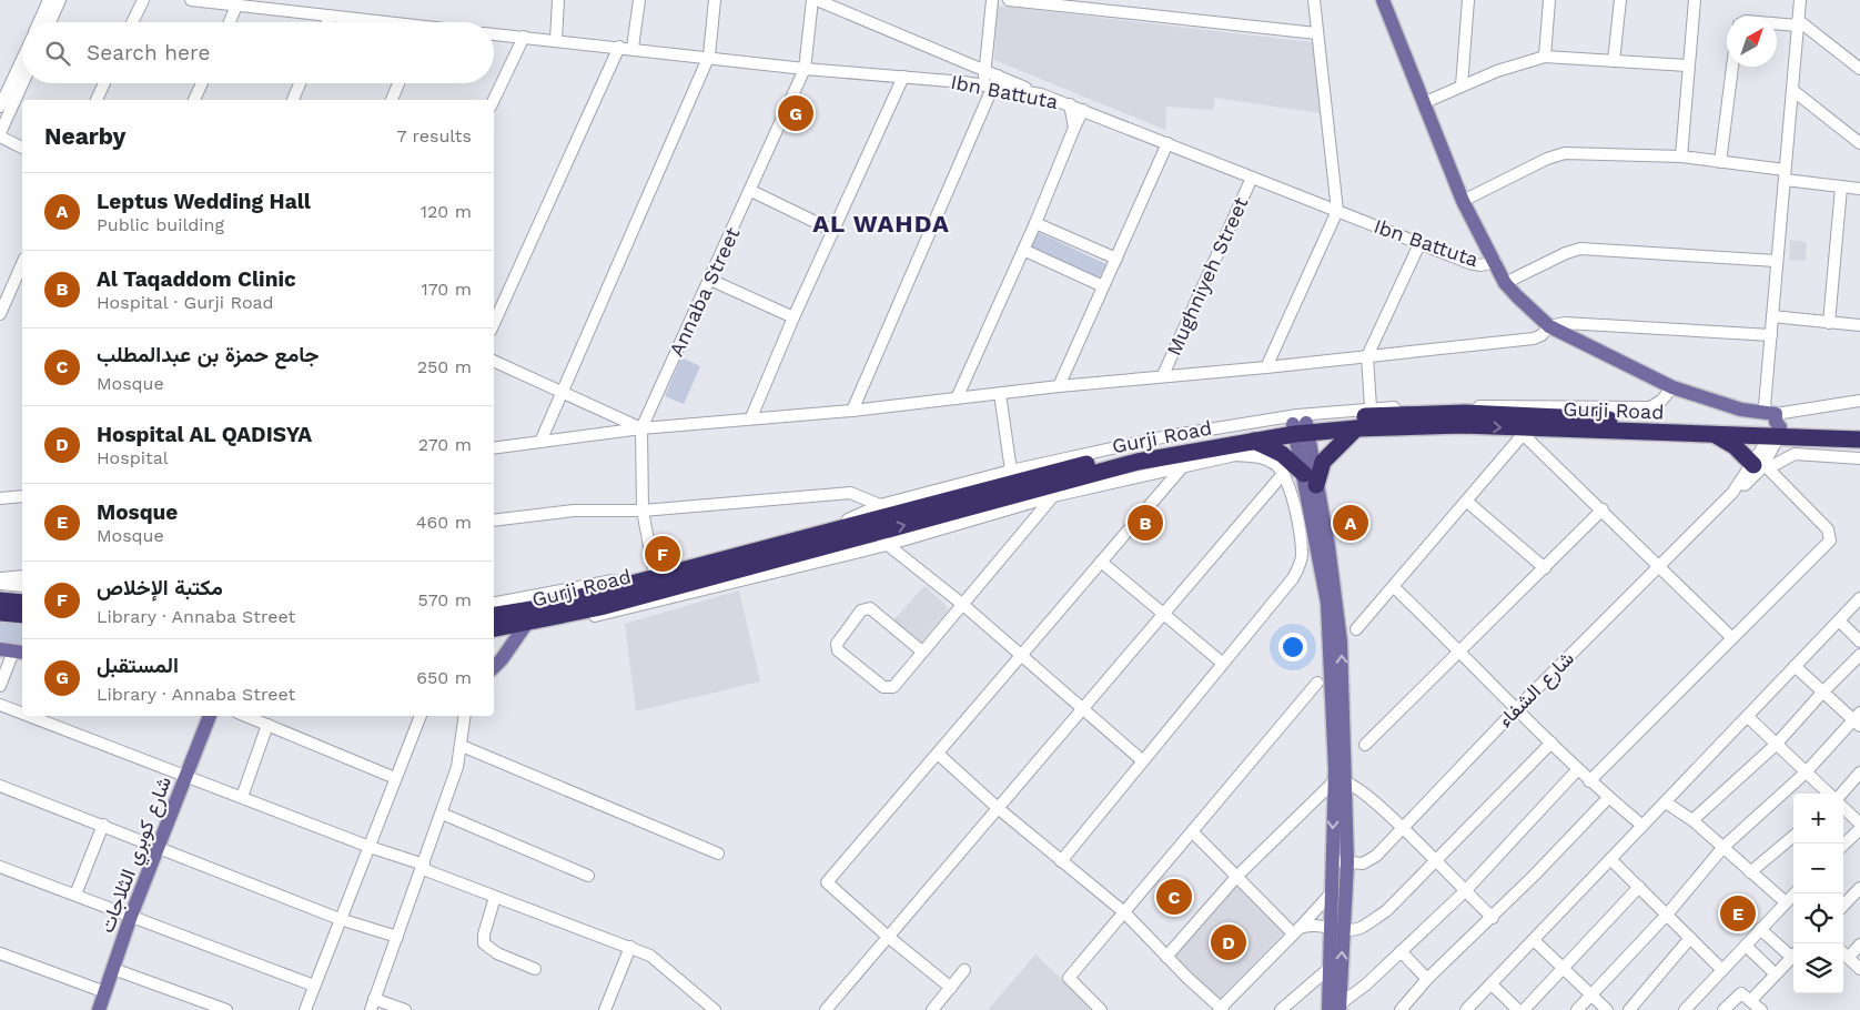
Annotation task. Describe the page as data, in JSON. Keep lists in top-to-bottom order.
{
  "streets": {
    "highway": ["Gurji Road"],
    "main road": ["شارع كوبري الثلاجات"],
    "street": [
      "Ibn Battuta",
      "Mughniyeh Street",
      "Annaba Street",
      "شارع الشفاء"
    ]
  },
  "crossings": [
    ["Ibn Battuta", "Mughniyeh Street"],
    ["Ibn Battuta", "Annaba Street"],
    ["Annaba Street", "Gurji Road"],
    ["Gurji Road", "شارع الشفاء"]
  ],
  "districts": ["AL WAHDA"],
  "north": "top right",
  "page": {
    "search": "Search here",
    "pins": [
      "G",
      "A",
      "B",
      "F",
      "C",
      "E",
      "D"
    ],
    "heading": ["Nearby", "7 results"],
    "list": [
      {
        "mark": "A",
        "name": "Leptus Wedding Hall",
        "note": "Public building",
        "value": "120 m"
      },
      {
        "mark": "B",
        "name": "Al Taqaddom Clinic",
        "note": "Hospital · Gurji Road",
        "value": "170 m"
      },
      {
        "mark": "C",
        "name": "جامع حمزة بن عبدالمطلب",
        "note": "Mosque",
        "value": "250 m"
      },
      {
        "mark": "D",
        "name": "Hospital AL QADISYA",
        "note": "Hospital",
        "value": "270 m"
      },
      {
        "mark": "E",
        "name": "Mosque",
        "note": "Mosque",
        "value": "460 m"
      },
      {
        "mark": "F",
        "name": "مكتبة الإخلاص",
        "note": "Library · Annaba Street",
        "value": "570 m"
      },
      {
        "mark": "G",
        "name": "المستقبل",
        "note": "Library · Annaba Street",
        "value": "650 m"
      }
    ],
    "map_buttons": ["+", "−"]
  }
}
